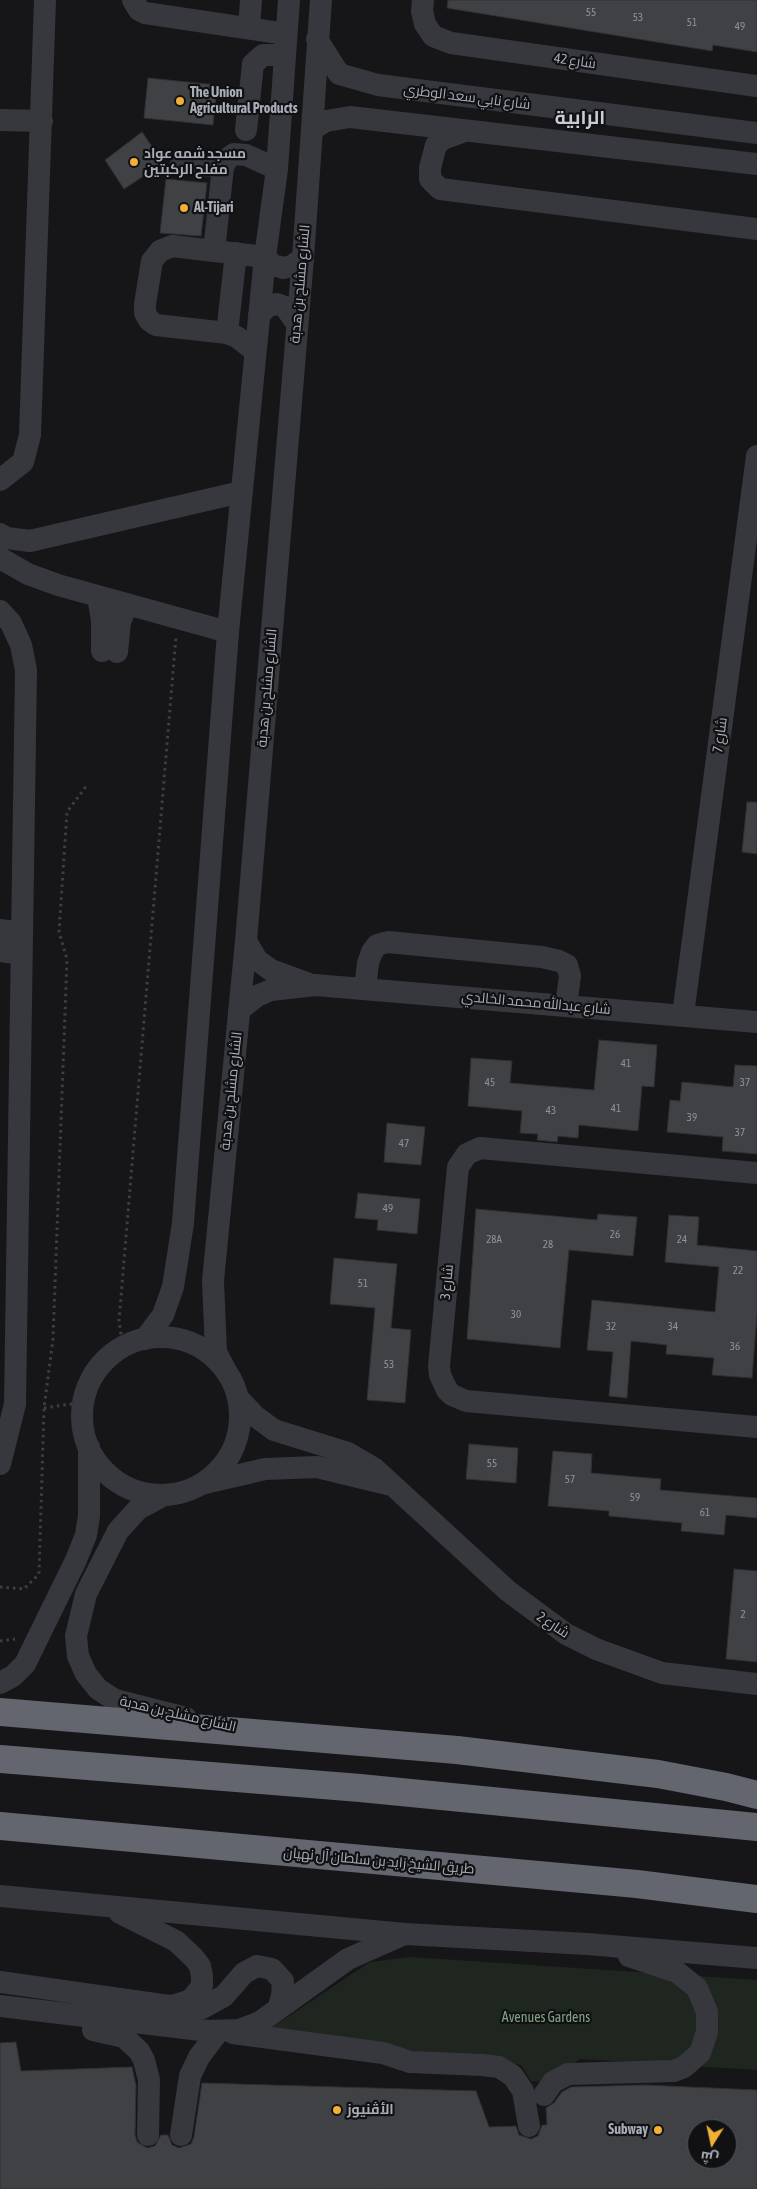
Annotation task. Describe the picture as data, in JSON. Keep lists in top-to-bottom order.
{
  "streets": {
    "highway": ["طريق الشيخ زايد بن سلطان آل نهيان"],
    "street": [
      "شارع 42",
      "شارع نابي سعد الوطري",
      "الشارع مشلح بن هدبة",
      "شارع 7",
      "شارع عبدالله محمد الخالدي",
      "شارع 3",
      "شارع 2"
    ]
  },
  "crossings": [
    ["شارع نابي سعد الوطري", "الشارع مشلح بن هدبة"],
    ["الشارع مشلح بن هدبة", "شارع عبدالله محمد الخالدي"],
    ["الشارع مشلح بن هدبة", "شارع 2"],
    ["شارع 7", "شارع عبدالله محمد الخالدي"]
  ],
  "districts": ["الرابية"],
  "parks": ["Avenues Gardens"],
  "places": [
    "The Union Agricultural Products",
    "مسجد شمه عواد مفلح الركبتين",
    "Al-Tijari",
    "الأڤنيوز",
    "Subway"
  ],
  "house_numbers": [
    "55",
    "53",
    "51",
    "49",
    "41",
    "45",
    "37",
    "41",
    "43",
    "39",
    "37",
    "47",
    "49",
    "26",
    "28A",
    "24",
    "28",
    "22",
    "51",
    "30",
    "32",
    "34",
    "36",
    "53",
    "55",
    "57",
    "59",
    "61",
    "2"
  ],
  "north": "bottom"
}
